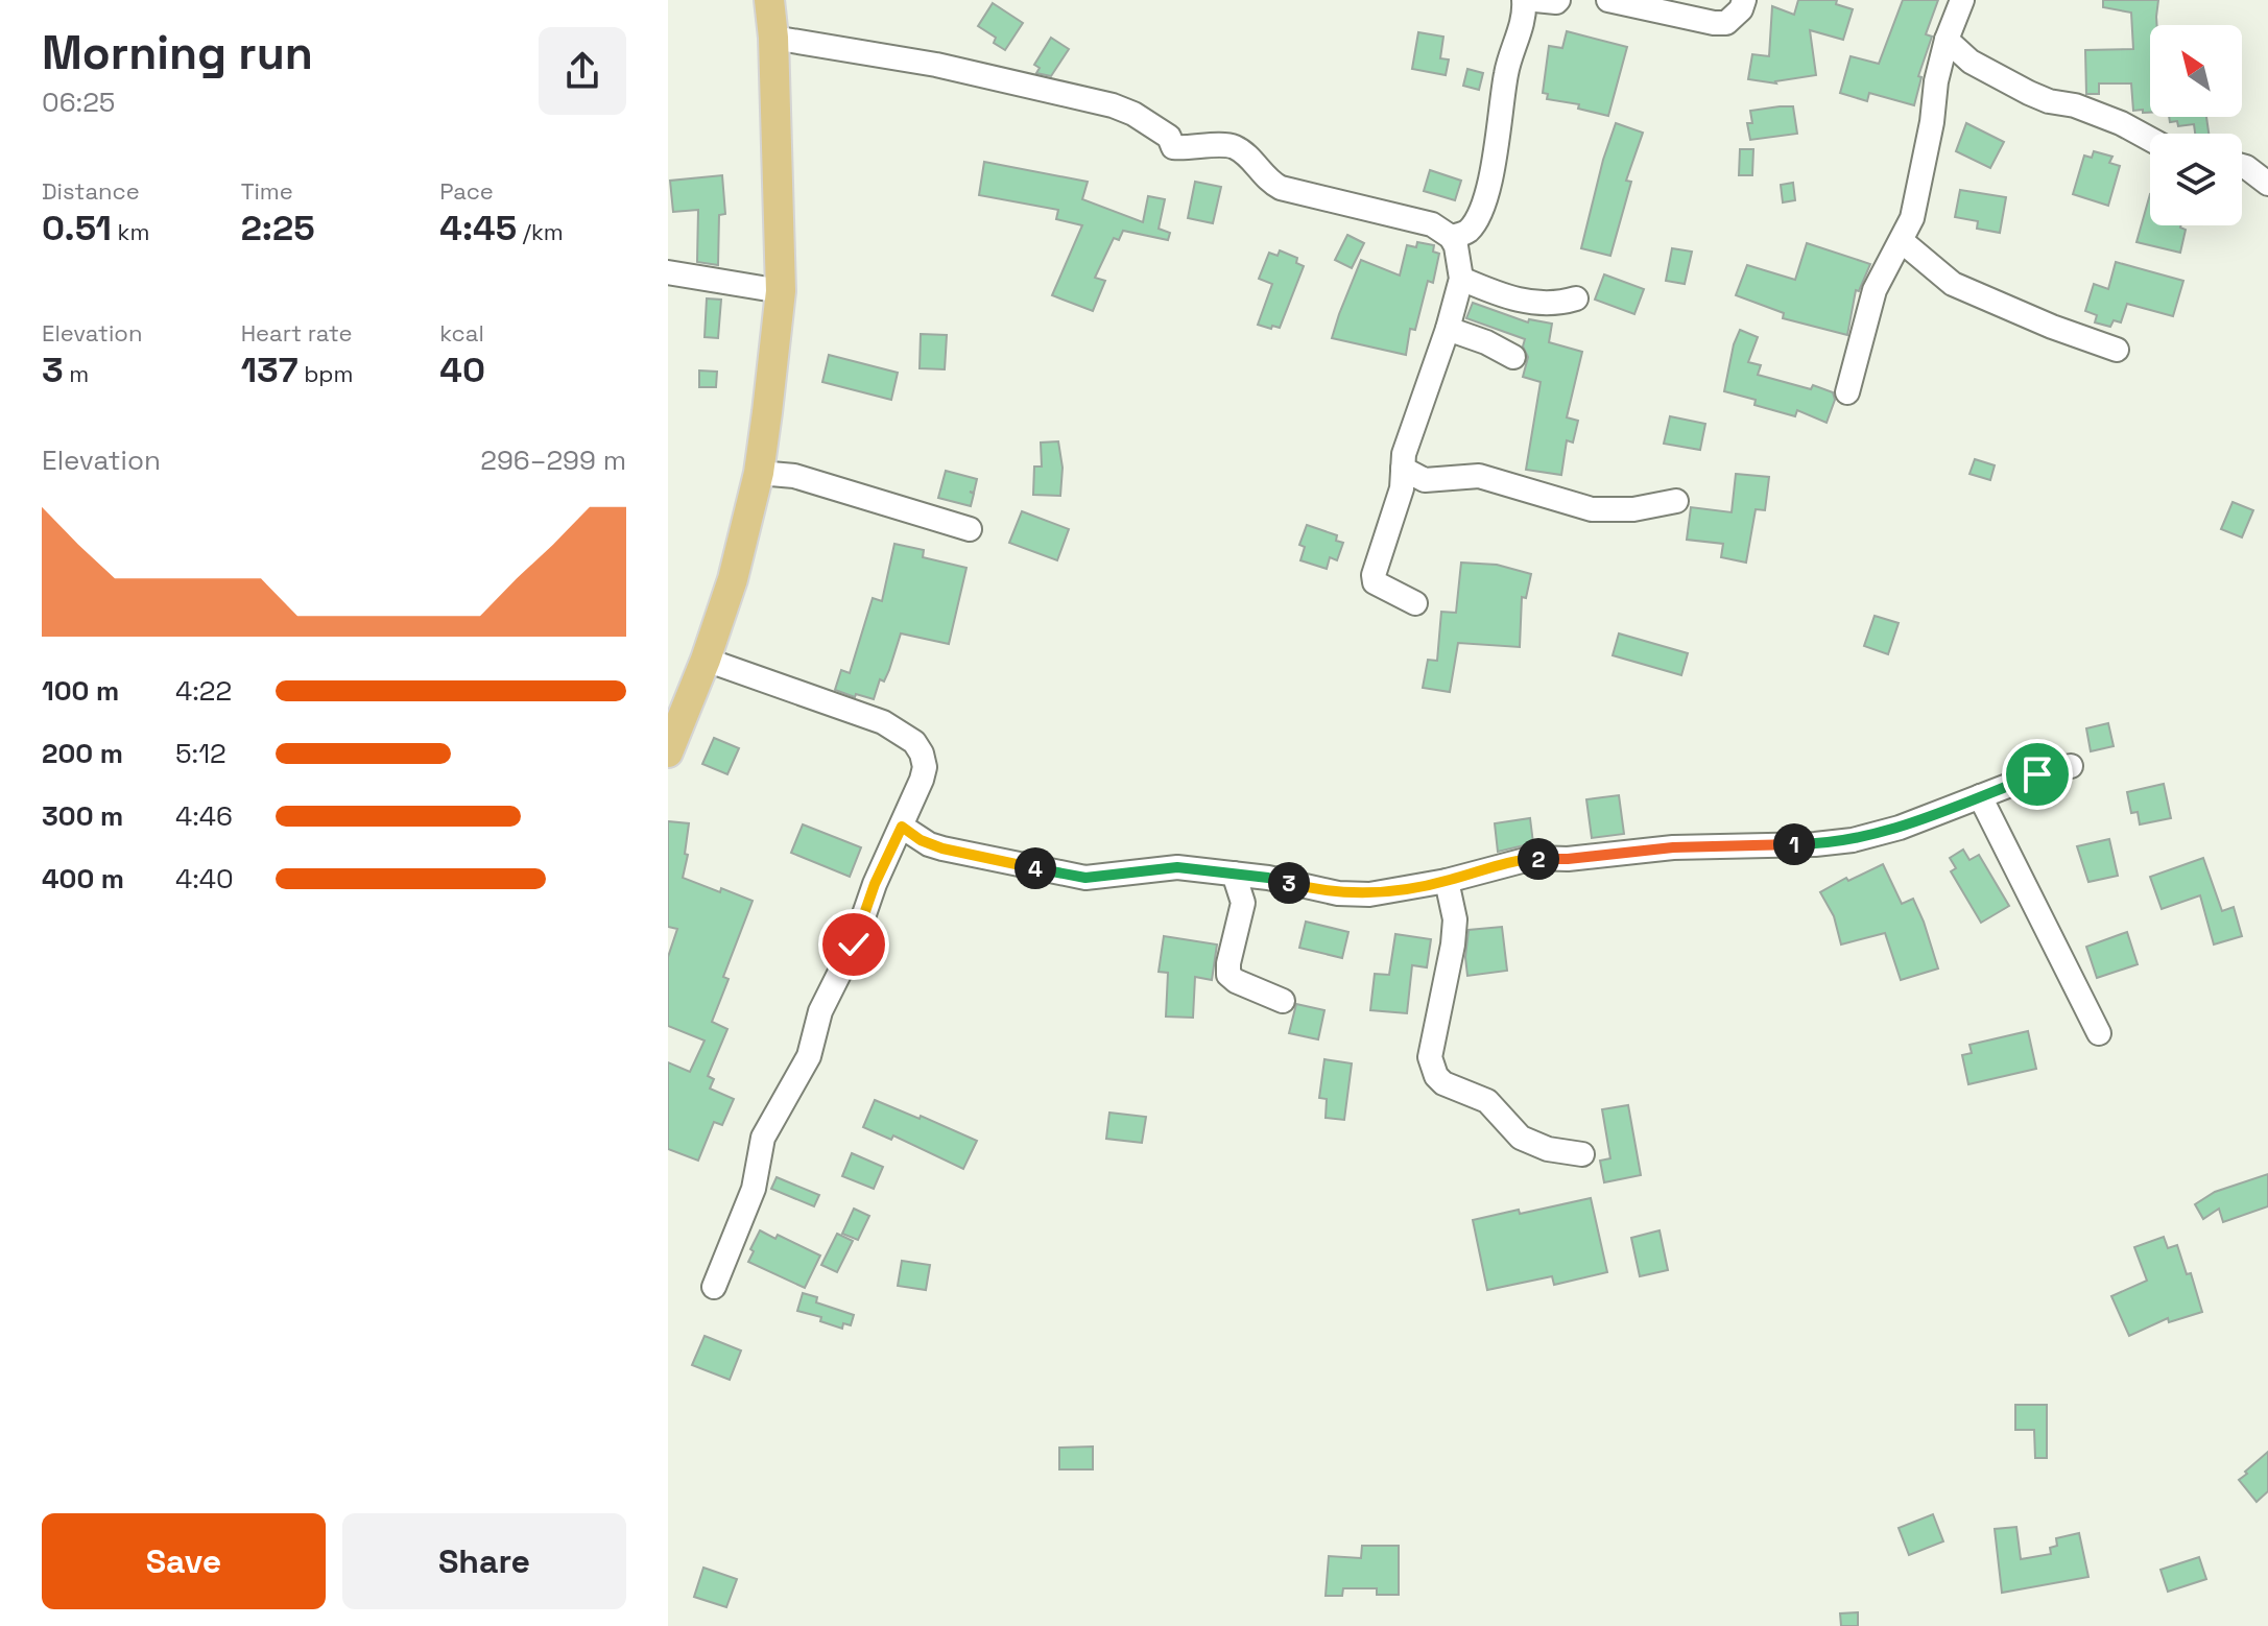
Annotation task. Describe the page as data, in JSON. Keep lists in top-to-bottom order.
{
  "north": "top left",
  "page": {
    "heading": ["Morning run", "06:25"],
    "stats": [
      ["Distance", "0.51 km"],
      ["Time", "2:25"],
      ["Pace", "4:45 /km"],
      ["Elevation", "3 m"],
      ["Heart rate", "137 bpm"],
      ["kcal", "40"]
    ],
    "chart": ["Elevation", "296–299 m"],
    "list": [
      {
        "name": "100 m",
        "note": "4:22"
      },
      {
        "name": "200 m",
        "note": "5:12"
      },
      {
        "name": "300 m",
        "note": "4:46"
      },
      {
        "name": "400 m",
        "note": "4:40"
      }
    ],
    "pins": [
      "1",
      "2",
      "4",
      "3"
    ],
    "buttons": ["Save", "Share"]
  }
}
